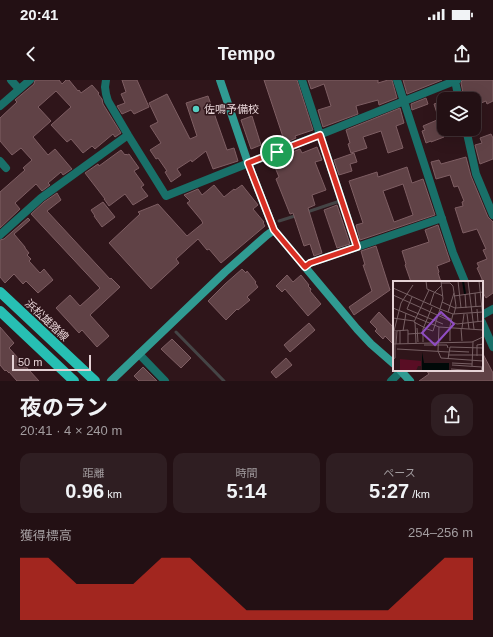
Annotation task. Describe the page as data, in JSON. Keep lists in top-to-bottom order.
{
  "streets": {
    "main road": ["浜松雄踏線"]
  },
  "places": ["佐鳴予備校"],
  "scale_bar": "50 m",
  "page": {
    "status": "20:41",
    "header": "Tempo",
    "scale": "50 m",
    "heading": ["夜のラン", "20:41 · 4 × 240 m"],
    "stats": [
      ["距離", "0.96 km"],
      ["時間", "5:14"],
      ["ペース", "5:27 /km"]
    ],
    "chart": ["獲得標高", "254–256 m"]
  }
}
